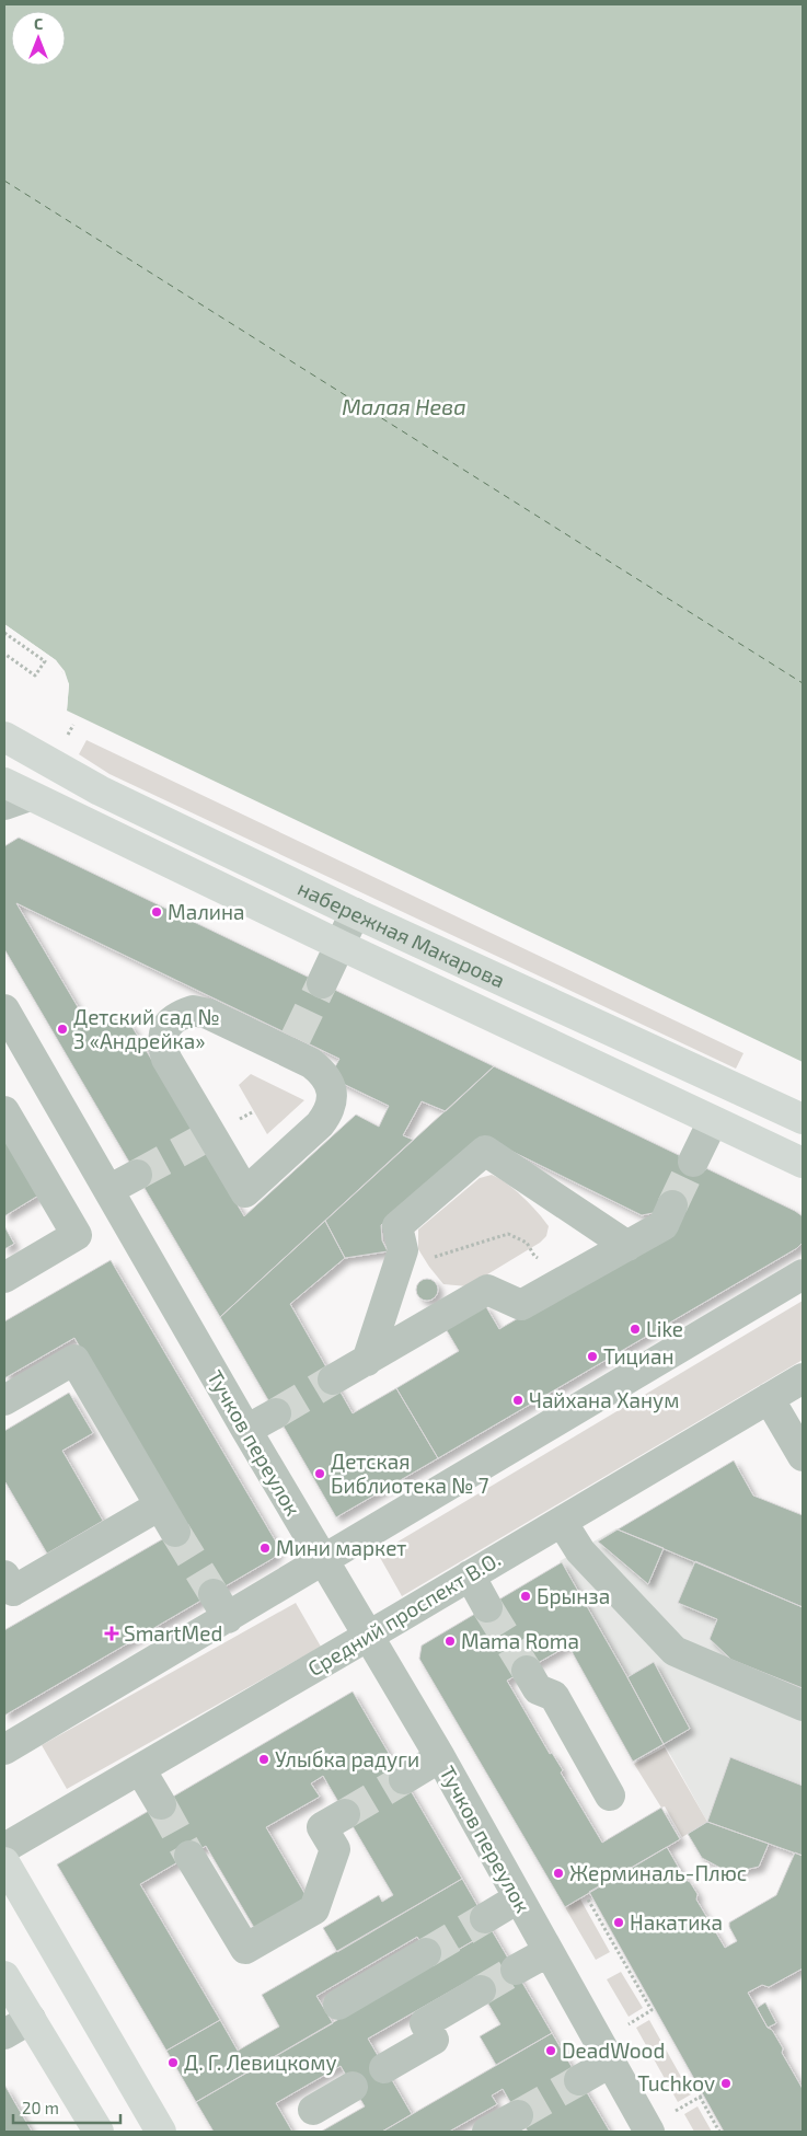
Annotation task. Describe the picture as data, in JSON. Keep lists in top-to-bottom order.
{
  "streets": {
    "main road": ["набережная Макарова"],
    "street": ["Тучков переулок", "Средний проспект В.О."]
  },
  "crossings": [
    ["Тучков переулок", "Средний проспект В.О."]
  ],
  "water": ["Малая Нева"],
  "places": {
    "other": [
      "Малина",
      "Детский сад № 3 «Андрейка»",
      "Like",
      "Тициан",
      "Чайхана Ханум",
      "Детская Библиотека № 7",
      "Мини маркет",
      "Брынза",
      "Mama Roma",
      "Улыбка радуги",
      "Жерминаль-Плюс",
      "Накатика",
      "DeadWood",
      "Д. Г. Левицкому",
      "Tuchkov"
    ],
    "health": ["SmartMed"]
  },
  "scale_bar": "20 m",
  "north": "top"
}
